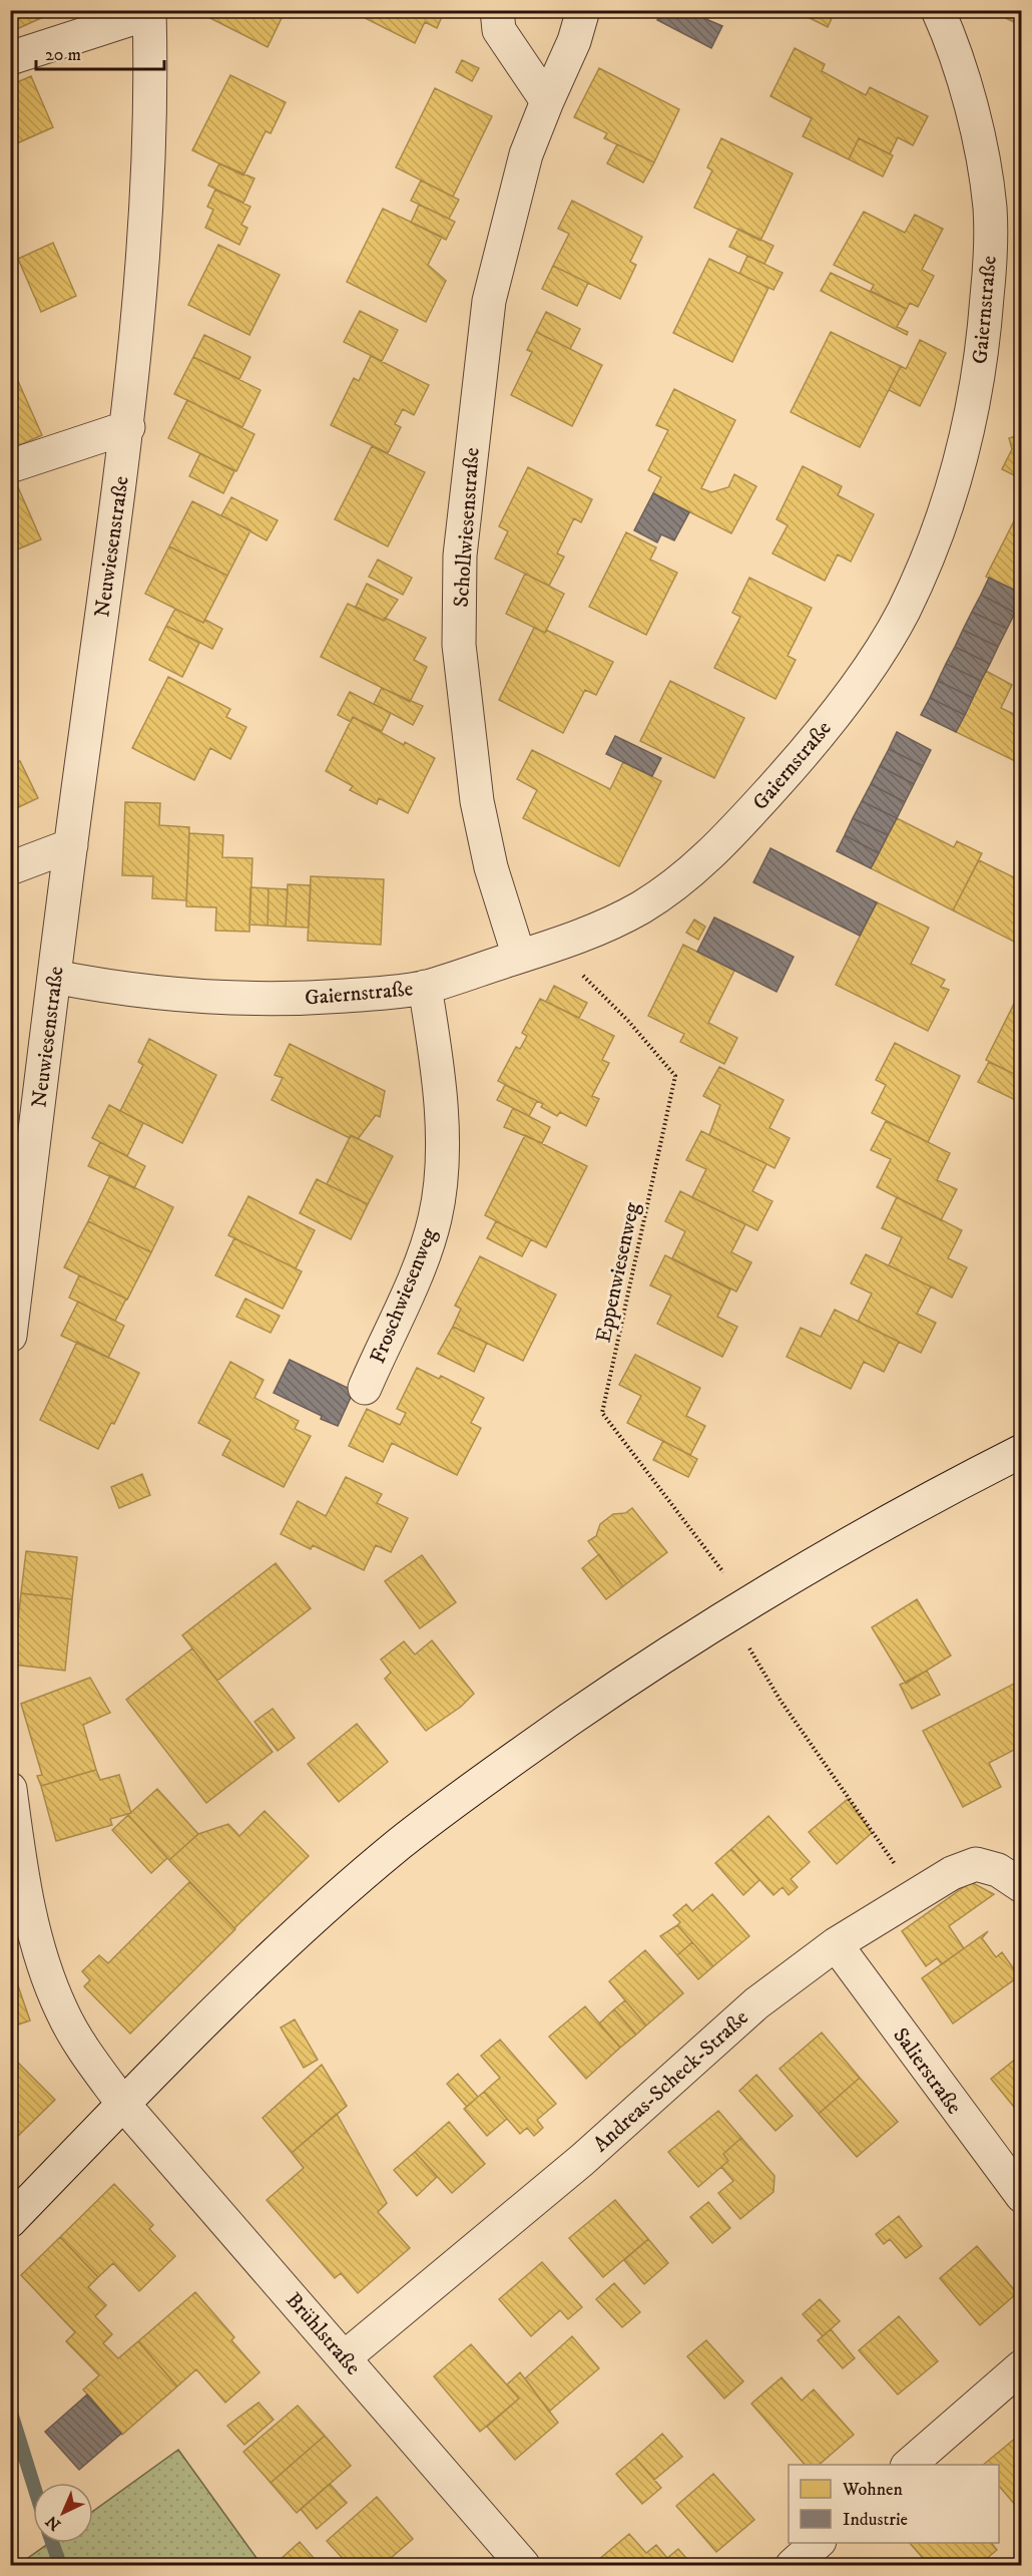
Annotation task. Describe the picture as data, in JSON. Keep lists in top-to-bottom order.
{
  "streets": {
    "street": [
      "Gaiernstraße",
      "Schollwiesenstraße",
      "Neuwiesenstraße",
      "Froschwiesenweg",
      "Salierstraße",
      "Andreas-Scheck-Straße",
      "Brühlstraße"
    ],
    "path": ["Eppenwiesenweg"]
  },
  "crossings": [
    ["Gaiernstraße", "Schollwiesenstraße"],
    ["Gaiernstraße", "Neuwiesenstraße"],
    ["Gaiernstraße", "Eppenwiesenweg"],
    ["Gaiernstraße", "Froschwiesenweg"],
    ["Salierstraße", "Andreas-Scheck-Straße"],
    ["Andreas-Scheck-Straße", "Brühlstraße"]
  ],
  "legend": ["Wohnen", "Industrie"],
  "scale_bar": "20 m",
  "north": "bottom left"
}
